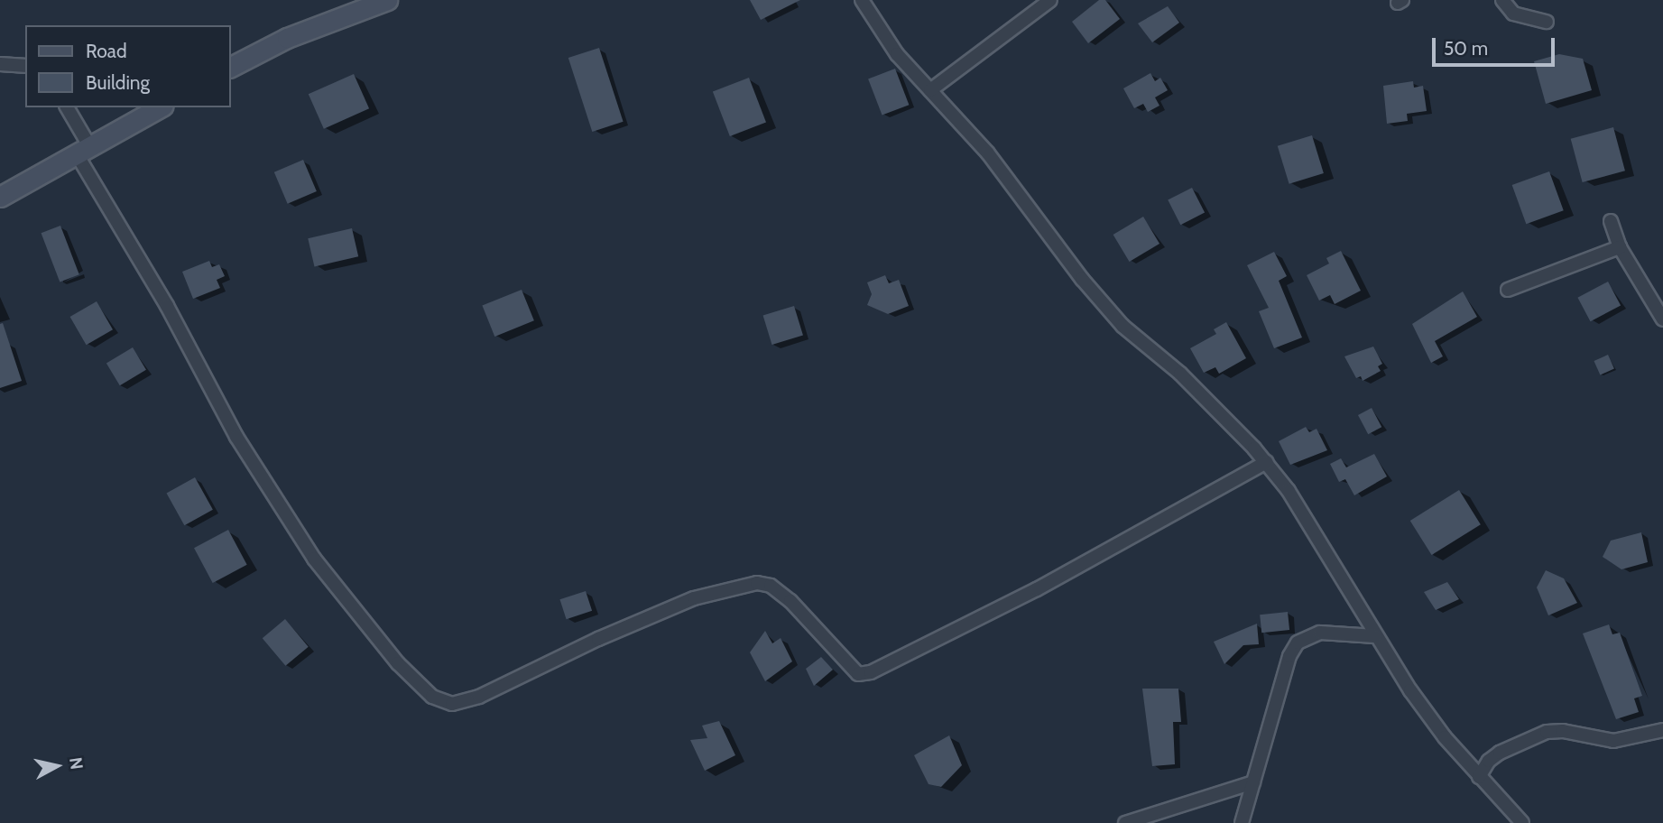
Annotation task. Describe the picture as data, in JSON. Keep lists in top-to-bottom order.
{
  "legend": ["Road", "Building"],
  "scale_bar": "50 m",
  "north": "right"
}
